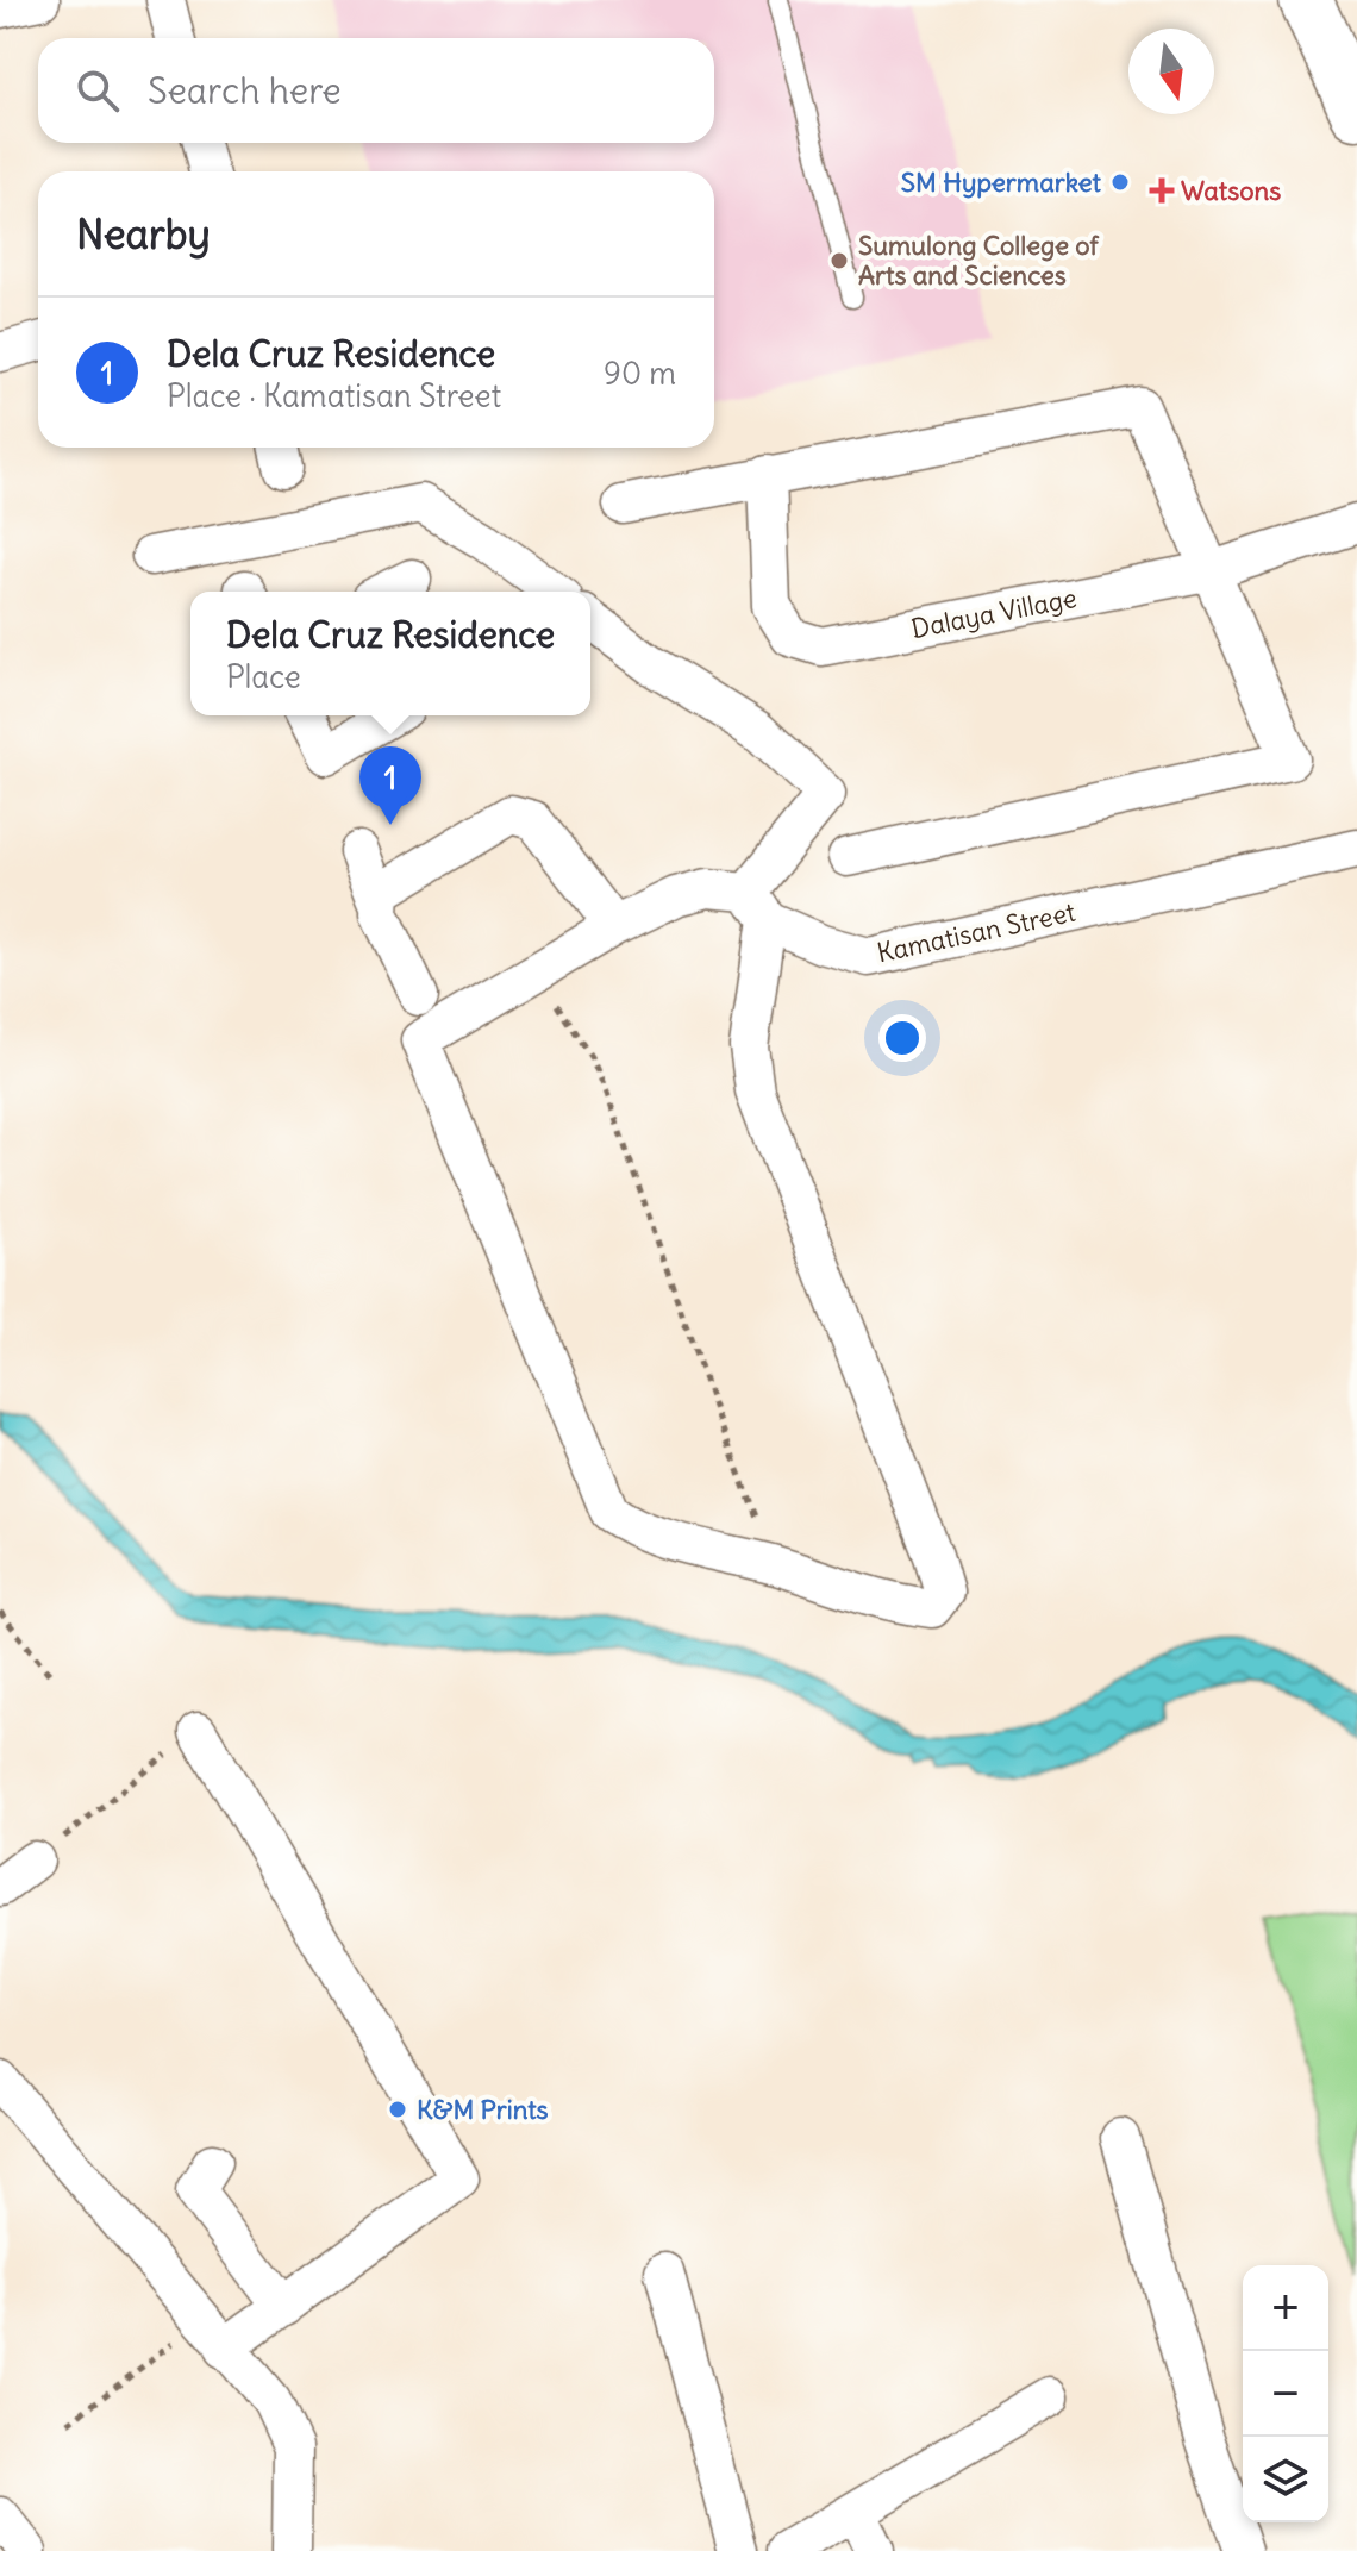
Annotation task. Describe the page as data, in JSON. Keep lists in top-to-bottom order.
{
  "streets": {
    "street": ["Dalaya Village", "Kamatisan Street"]
  },
  "places": {
    "other": ["SM Hypermarket", "Sumulong College of Arts and Sciences", "K&M Prints"],
    "health": ["Watsons"]
  },
  "north": "bottom",
  "page": {
    "search": "Search here",
    "heading": "Nearby",
    "list": [
      {
        "mark": "1",
        "name": "Dela Cruz Residence",
        "note": "Place · Kamatisan Street",
        "value": "90 m"
      }
    ],
    "popup": ["Dela Cruz Residence", "Place"],
    "pins": "1",
    "map_buttons": ["+", "−"]
  }
}
